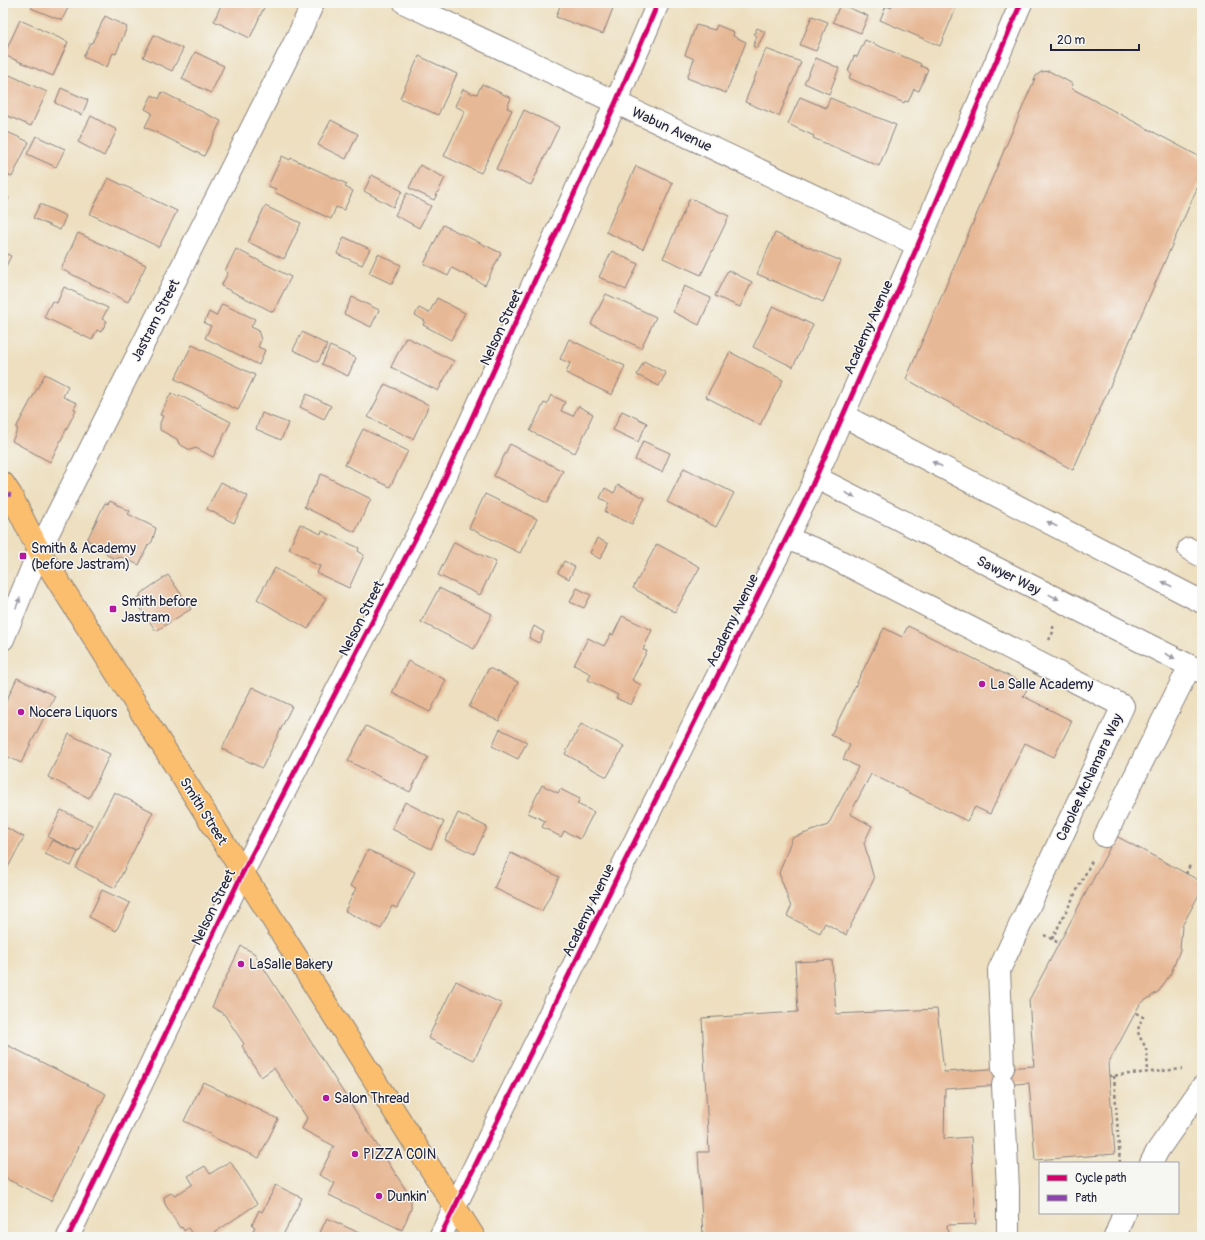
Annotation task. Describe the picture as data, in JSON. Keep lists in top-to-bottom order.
{
  "streets": {
    "main road": ["Smith Street"],
    "street": [
      "Wabun Avenue",
      "Jastram Street",
      "Nelson Street",
      "Academy Avenue",
      "Sawyer Way",
      "Carolee McNamara Way"
    ]
  },
  "crossings": [
    ["Wabun Avenue", "Nelson Street"],
    ["Wabun Avenue", "Academy Avenue"],
    ["Jastram Street", "Smith Street"],
    ["Nelson Street", "Smith Street"],
    ["Academy Avenue", "Sawyer Way"],
    ["Academy Avenue", "Carolee McNamara Way"],
    ["Academy Avenue", "Smith Street"]
  ],
  "places": {
    "transit": ["Smith & Academy (before Jastram)", "Smith before Jastram"],
    "other": [
      "La Salle Academy",
      "Nocera Liquors",
      "LaSalle Bakery",
      "Salon Thread",
      "PIZZA COIN",
      "Dunkin'"
    ]
  },
  "legend": ["Cycle path", "Path"],
  "scale_bar": "20 m"
}
